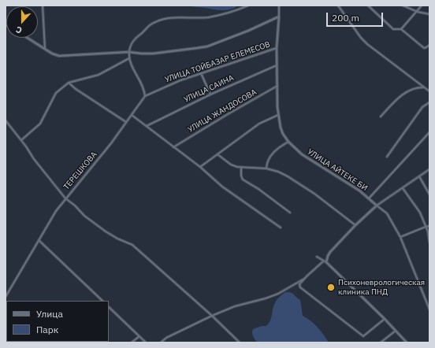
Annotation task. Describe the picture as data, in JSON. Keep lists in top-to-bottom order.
{
  "streets": {
    "street": [
      "УЛИЦА ТОЙБАЗАР ЕЛЕМЕСОВ",
      "УЛИЦА САИНА",
      "УЛИЦА ЖАНДОСОВА",
      "УЛИЦА АЙТЕКЕ БИ",
      "ТЕРЕШКОВА"
    ]
  },
  "crossings": [
    ["УЛИЦА ТОЙБАЗАР ЕЛЕМЕСОВ", "УЛИЦА АЙТЕКЕ БИ"],
    ["УЛИЦА ТОЙБАЗАР ЕЛЕМЕСОВ", "ТЕРЕШКОВА"],
    ["УЛИЦА САИНА", "УЛИЦА АЙТЕКЕ БИ"],
    ["УЛИЦА ЖАНДОСОВА", "УЛИЦА АЙТЕКЕ БИ"]
  ],
  "places": ["Психоневрологическая клиника ПНД"],
  "legend": ["Улица", "Парк"],
  "scale_bar": "200 m",
  "north": "bottom"
}
